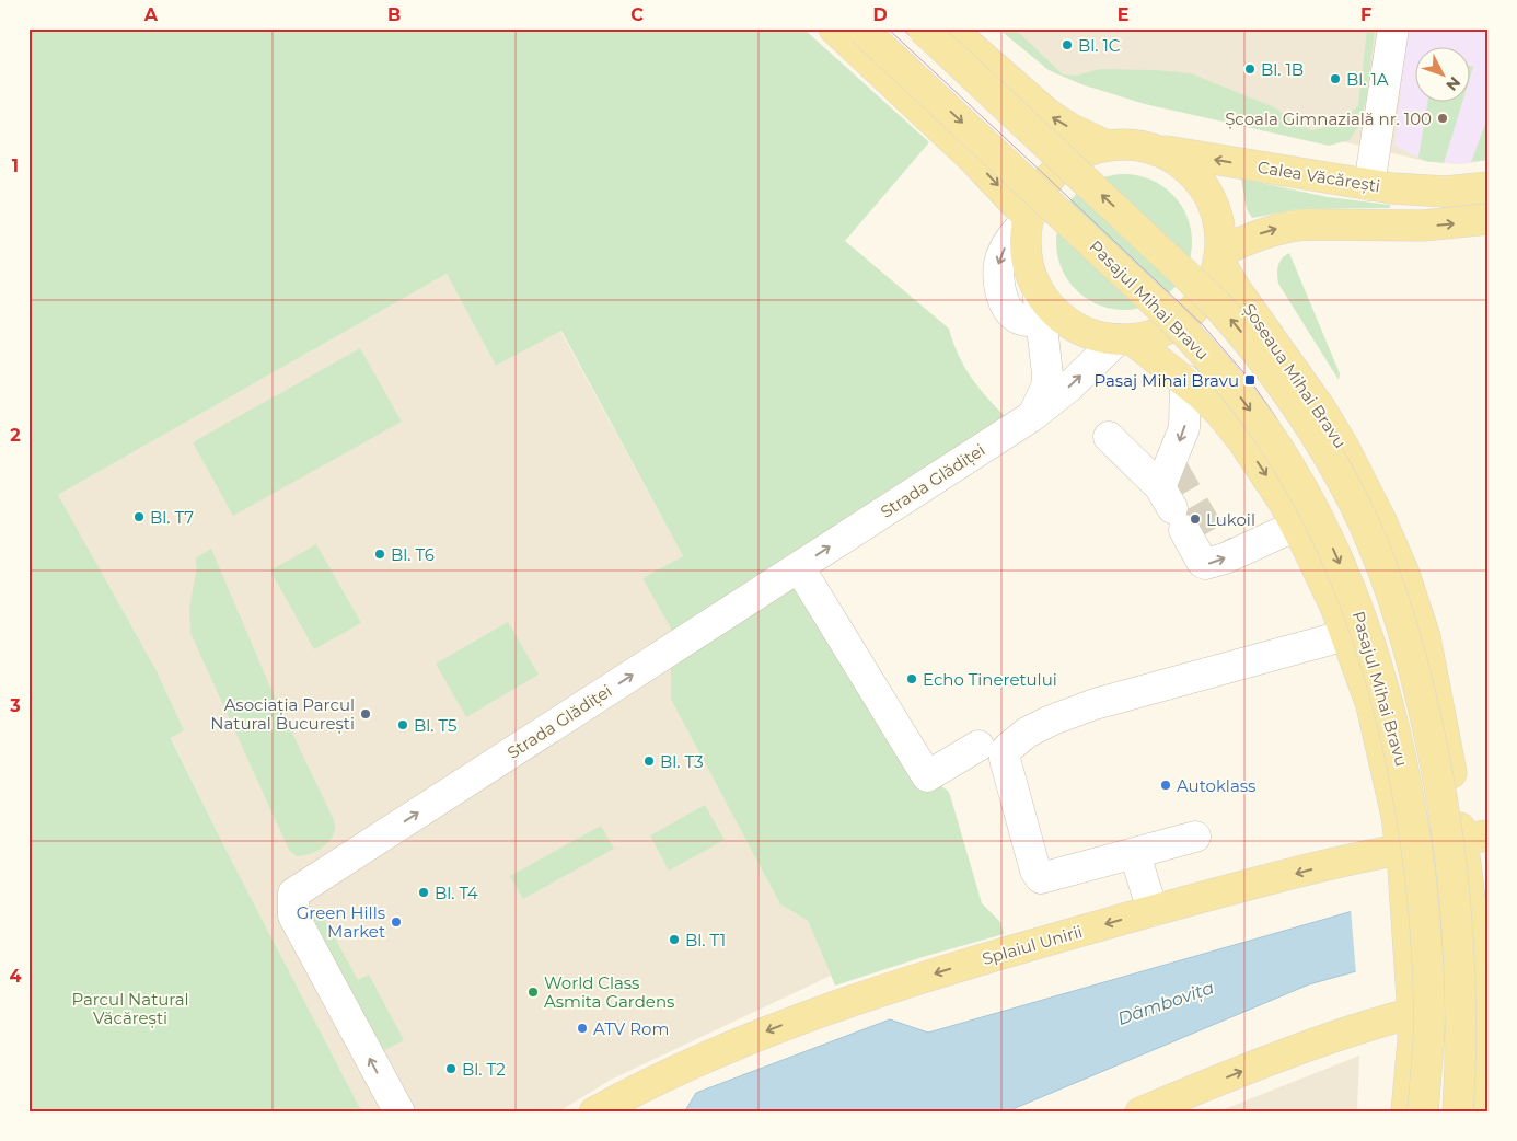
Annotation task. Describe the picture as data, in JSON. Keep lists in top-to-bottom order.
{
  "streets": {
    "main road": [
      "Calea Văcărești",
      "Pasajul Mihai Bravu",
      "Șoseaua Mihai Bravu",
      "Splaiul Unirii"
    ],
    "street": ["Strada Glădiței"]
  },
  "crossings": [
    ["Șoseaua Mihai Bravu", "Splaiul Unirii"]
  ],
  "one_way": ["Strada Glădiței"],
  "water": ["Dâmbovița"],
  "parks": ["Parcul Natural Văcărești"],
  "places": {
    "other": [
      "Bl. 1C",
      "Bl. 1B",
      "Bl. 1A",
      "Școala Gimnazială nr. 100",
      "Bl. T7",
      "Lukoil",
      "Bl. T6",
      "Echo Tineretului",
      "Asociația Parcul Natural București",
      "Bl. T5",
      "Bl. T3",
      "Autoklass",
      "Bl. T4",
      "Green Hills Market",
      "Bl. T1",
      "World Class Asmita Gardens",
      "ATV Rom",
      "Bl. T2"
    ],
    "transit": ["Pasaj Mihai Bravu"]
  },
  "north": "bottom right",
  "grid": {
    "columns": [
      "A",
      "B",
      "C",
      "D",
      "E",
      "F"
    ],
    "rows": [
      "1",
      "2",
      "3",
      "4"
    ]
  }
}
